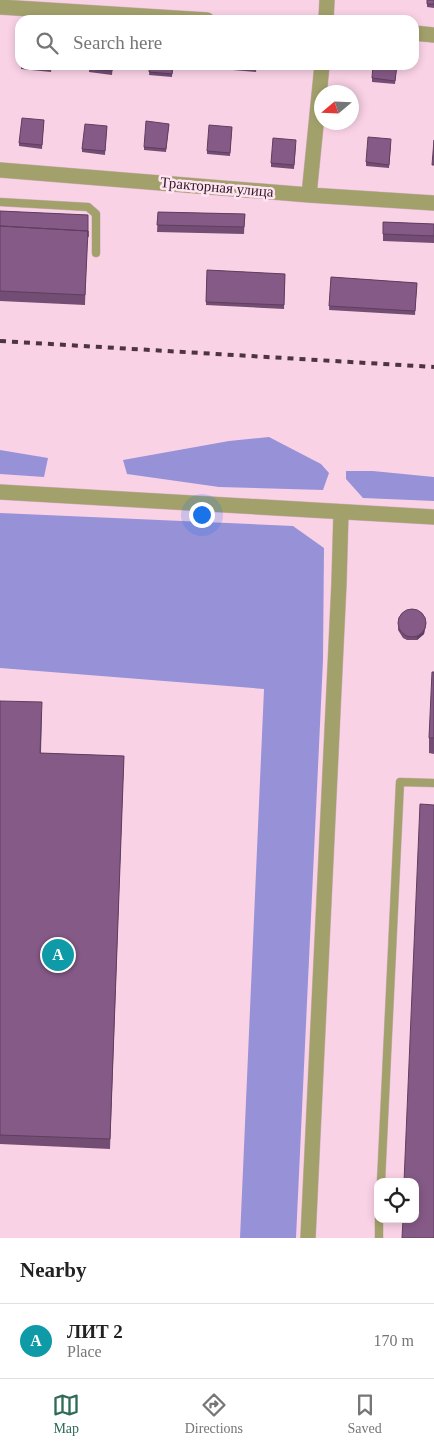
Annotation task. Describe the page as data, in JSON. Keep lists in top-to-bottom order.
{
  "streets": {
    "street": ["Тракторная улица"]
  },
  "north": "left",
  "page": {
    "search": "Search here",
    "pins": "A",
    "heading": "Nearby",
    "list": [
      {
        "mark": "A",
        "name": "ЛИТ 2",
        "note": "Place",
        "value": "170 m"
      }
    ],
    "nav": ["Map", "Directions", "Saved"]
  }
}
